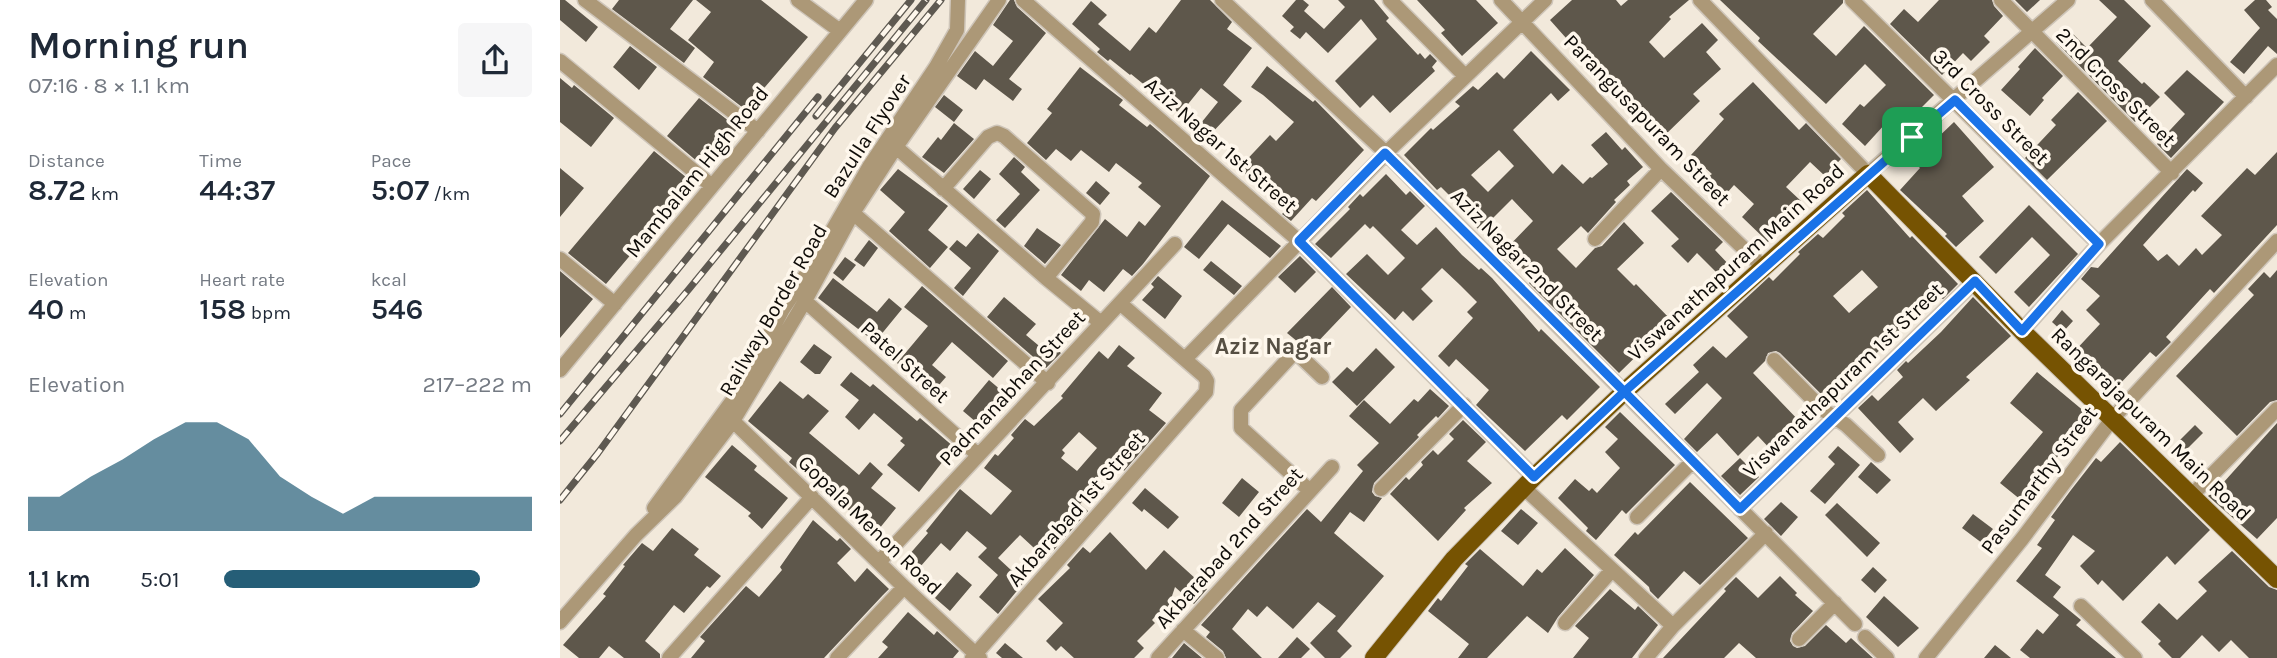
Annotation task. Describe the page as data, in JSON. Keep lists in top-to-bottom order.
{
  "streets": {
    "main road": ["Viswanathapuram Main Road", "Rangarajapuram Main Road"],
    "street": [
      "2nd Cross Street",
      "3rd Cross Street",
      "Parangusapuram Street",
      "Bazulla Flyover",
      "Aziz Nagar 1st Street",
      "Mambalam High Road",
      "Aziz Nagar 2nd Street",
      "Railway Border Road",
      "Patel Street",
      "Viswanathapuram 1st Street",
      "Padmanabhan Street",
      "Pasumarthy Street",
      "Akbarabad 1st Street",
      "Gopala Menon Road",
      "Akbarabad 2nd Street"
    ]
  },
  "crossings": [
    ["Parangusapuram Street", "Viswanathapuram Main Road"],
    ["Bazulla Flyover", "Railway Border Road"],
    ["Aziz Nagar 1st Street", "Viswanathapuram Main Road"],
    ["Viswanathapuram Main Road", "Aziz Nagar 2nd Street"],
    ["Viswanathapuram Main Road", "Rangarajapuram Main Road"],
    ["Aziz Nagar 2nd Street", "Viswanathapuram 1st Street"],
    ["Railway Border Road", "Patel Street"],
    ["Railway Border Road", "Gopala Menon Road"],
    ["Patel Street", "Padmanabhan Street"],
    ["Viswanathapuram 1st Street", "Rangarajapuram Main Road"],
    ["Padmanabhan Street", "Gopala Menon Road"],
    ["Rangarajapuram Main Road", "Pasumarthy Street"],
    ["Akbarabad 1st Street", "Gopala Menon Road"]
  ],
  "districts": ["Aziz Nagar"],
  "page": {
    "heading": ["Morning run", "07:16 · 8 × 1.1 km"],
    "stats": [
      ["Distance", "8.72 km"],
      ["Time", "44:37"],
      ["Pace", "5:07 /km"],
      ["Elevation", "40 m"],
      ["Heart rate", "158 bpm"],
      ["kcal", "546"]
    ],
    "chart": ["Elevation", "217–222 m"],
    "list": [
      {
        "name": "1.1 km",
        "note": "5:01"
      }
    ]
  }
}
